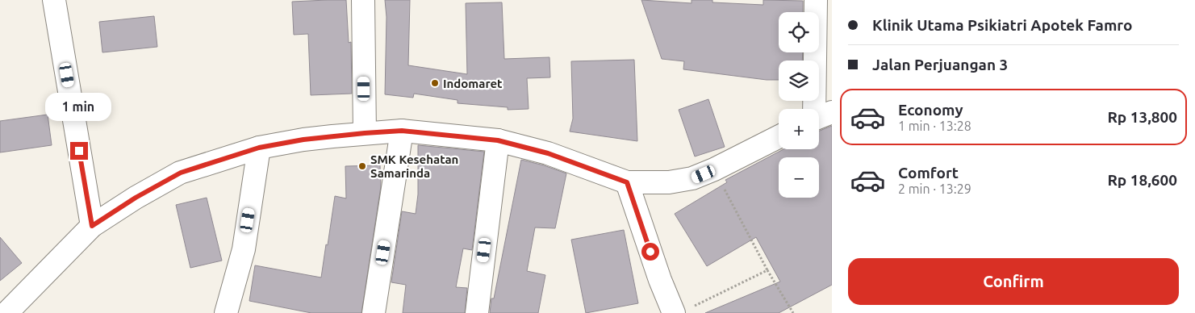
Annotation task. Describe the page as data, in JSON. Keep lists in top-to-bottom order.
{
  "places": ["Indomaret", "SMK Kesehatan Samarinda"],
  "page": {
    "banner": ["Klinik Utama Psikiatri Apotek Famro", "Jalan Perjuangan 3"],
    "map_buttons": ["+", "−"],
    "list": [
      {
        "name": "Economy",
        "note": "1 min · 13:28",
        "value": "Rp 13,800"
      },
      {
        "name": "Comfort",
        "note": "2 min · 13:29",
        "value": "Rp 18,600"
      }
    ],
    "bubble": "1 min",
    "buttons": "Confirm"
  }
}
